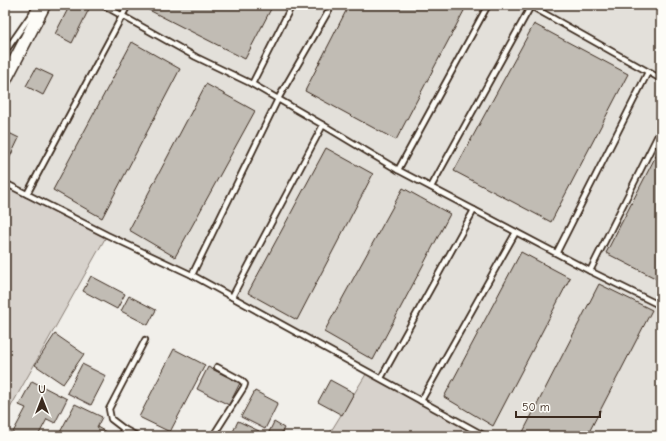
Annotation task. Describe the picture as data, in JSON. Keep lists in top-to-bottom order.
{
  "scale_bar": "50 m",
  "north": "top"
}
